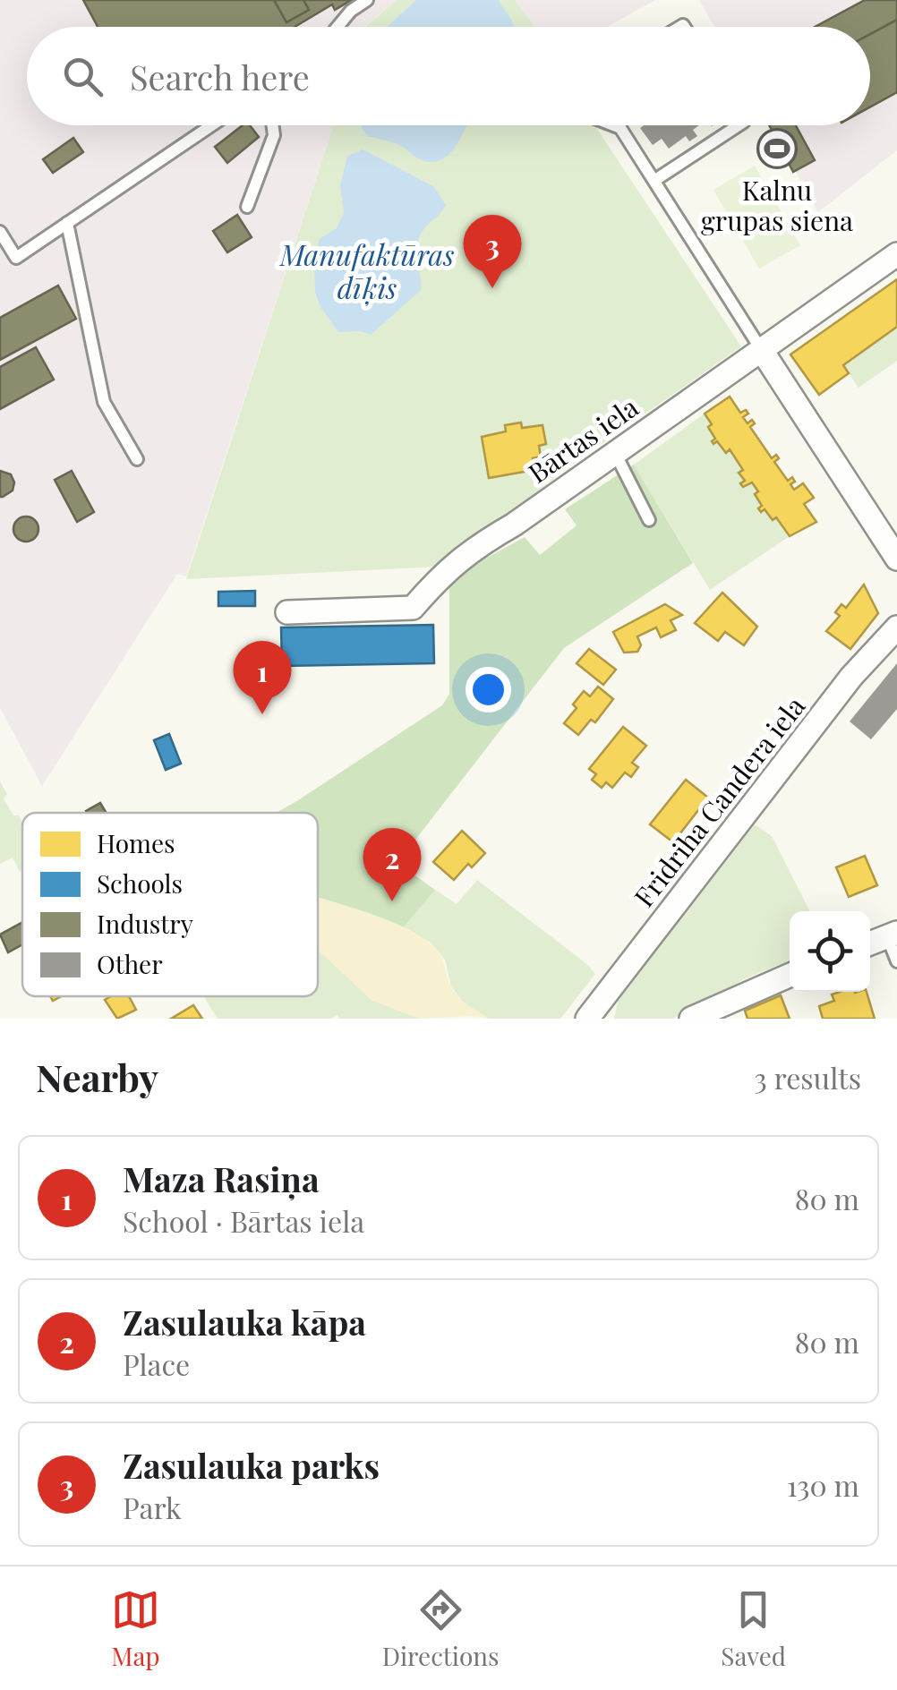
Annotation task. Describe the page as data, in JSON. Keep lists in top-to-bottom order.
{
  "streets": {
    "street": ["Bārtas iela", "Fridriha Candera iela"]
  },
  "water": ["Manufaktūras dīķis"],
  "places": {
    "sports": ["Kalnu grupas siena"]
  },
  "legend": [
    "Homes",
    "Schools",
    "Industry",
    "Other"
  ],
  "page": {
    "search": "Search here",
    "pins": ["3", "1", "2"],
    "heading": ["Nearby", "3 results"],
    "list": [
      {
        "mark": "1",
        "name": "Maza Rasiņa",
        "note": "School · Bārtas iela",
        "value": "80 m"
      },
      {
        "mark": "2",
        "name": "Zasulauka kāpa",
        "note": "Place",
        "value": "80 m"
      },
      {
        "mark": "3",
        "name": "Zasulauka parks",
        "note": "Park",
        "value": "130 m"
      }
    ],
    "nav": ["Map", "Directions", "Saved"]
  }
}
